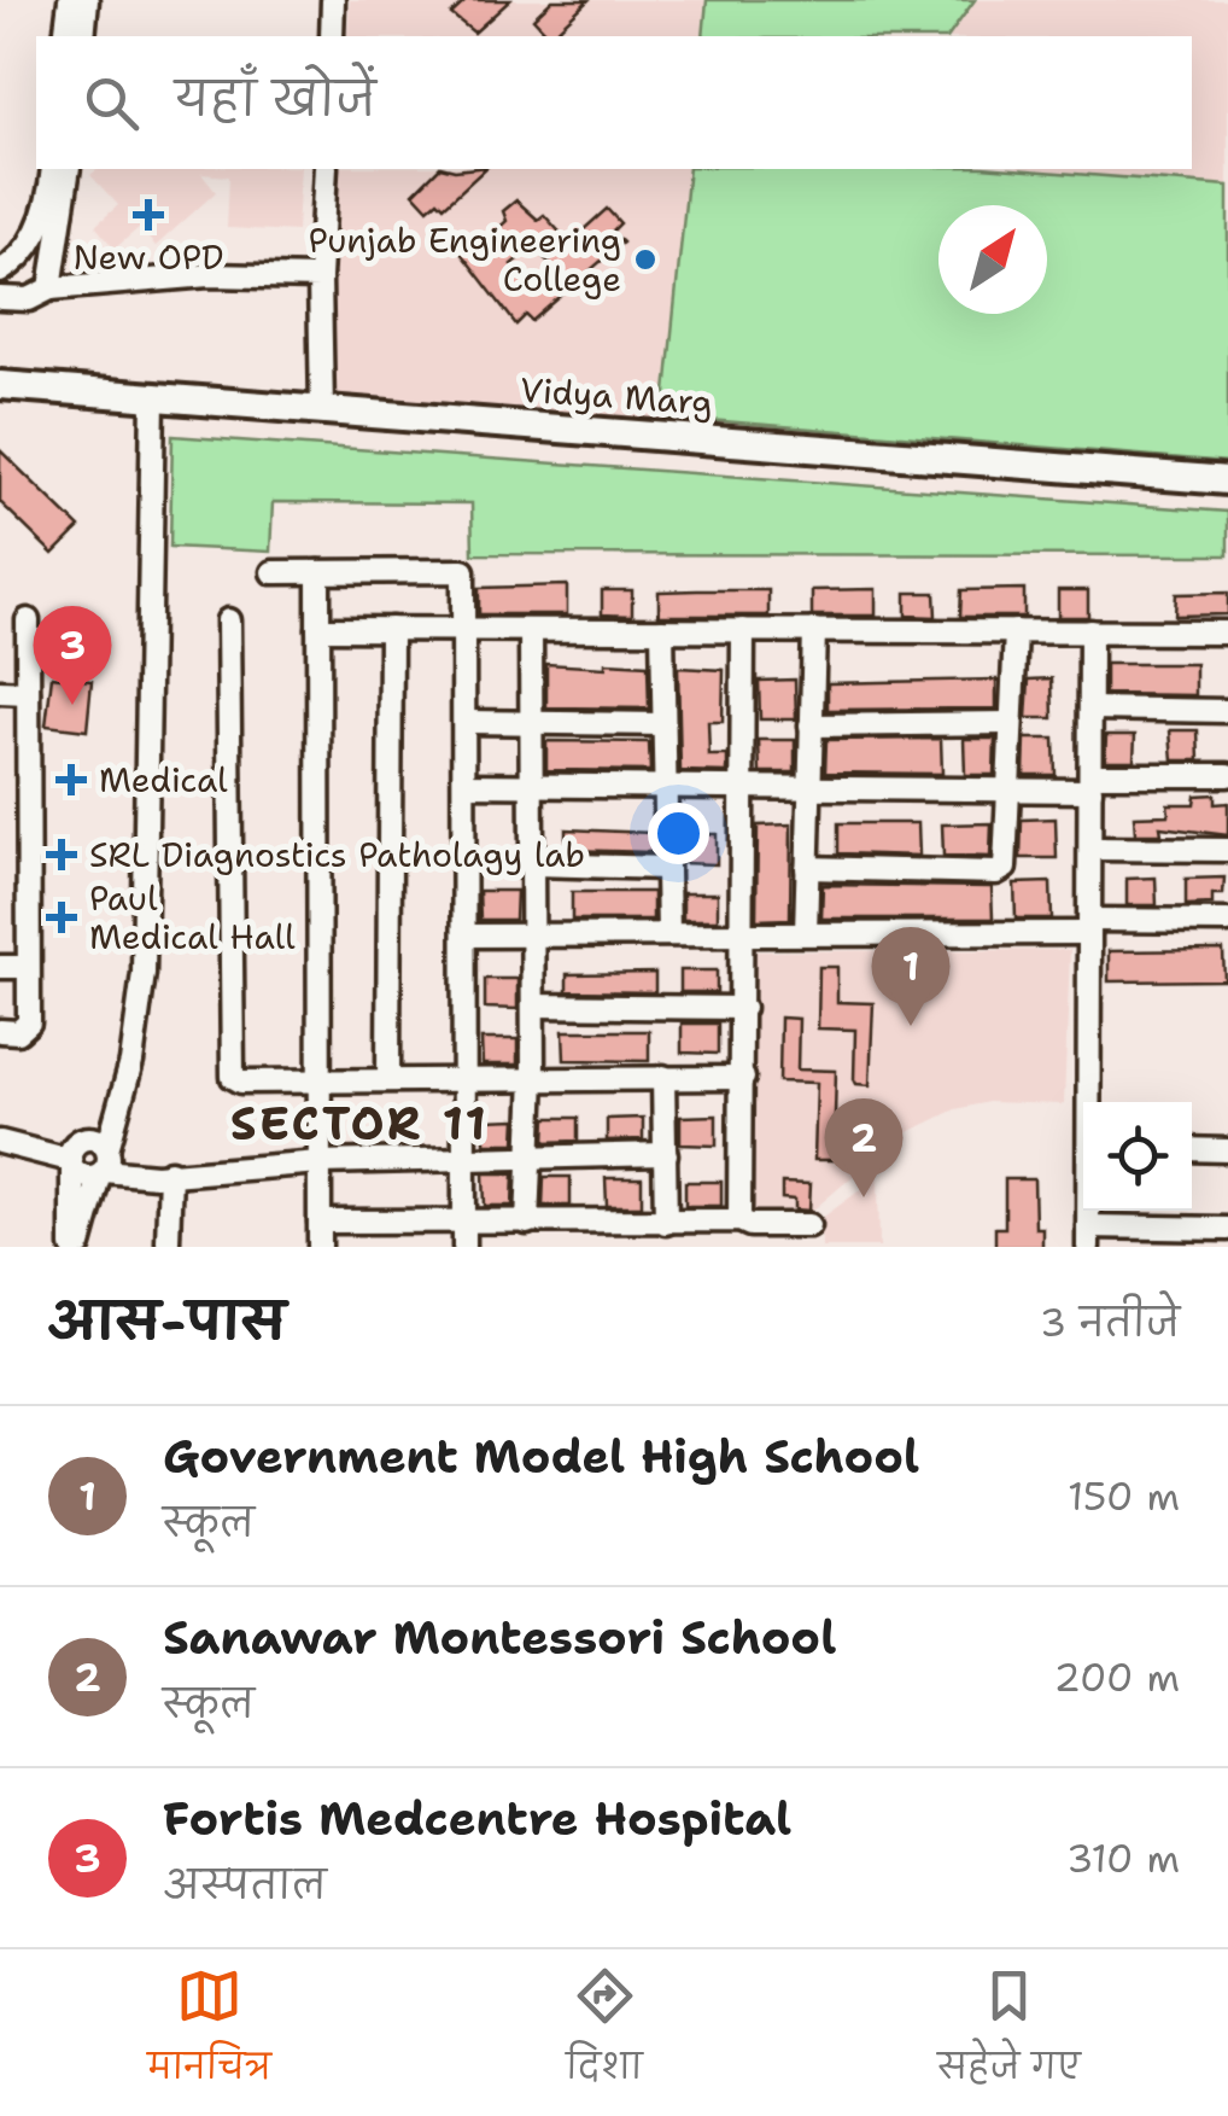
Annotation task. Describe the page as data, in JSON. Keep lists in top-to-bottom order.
{
  "streets": {
    "main road": ["Vidya Marg"]
  },
  "districts": ["SECTOR 11"],
  "places": {
    "health": [
      "New OPD",
      "Medical",
      "SRL Diagnostics Patholagy lab",
      "Paul Medical Hall"
    ],
    "other": ["Punjab Engineering College"]
  },
  "north": "top right",
  "page": {
    "search": "यहाँ खोजें",
    "pins": ["3", "1", "2"],
    "heading": ["आस-पास", "3 नतीजे"],
    "list": [
      {
        "mark": "1",
        "name": "Government Model High School",
        "note": "स्कूल",
        "value": "150 m"
      },
      {
        "mark": "2",
        "name": "Sanawar Montessori School",
        "note": "स्कूल",
        "value": "200 m"
      },
      {
        "mark": "3",
        "name": "Fortis Medcentre Hospital",
        "note": "अस्पताल",
        "value": "310 m"
      }
    ],
    "nav": ["मानचित्र", "दिशा", "सहेजे गए"]
  }
}
